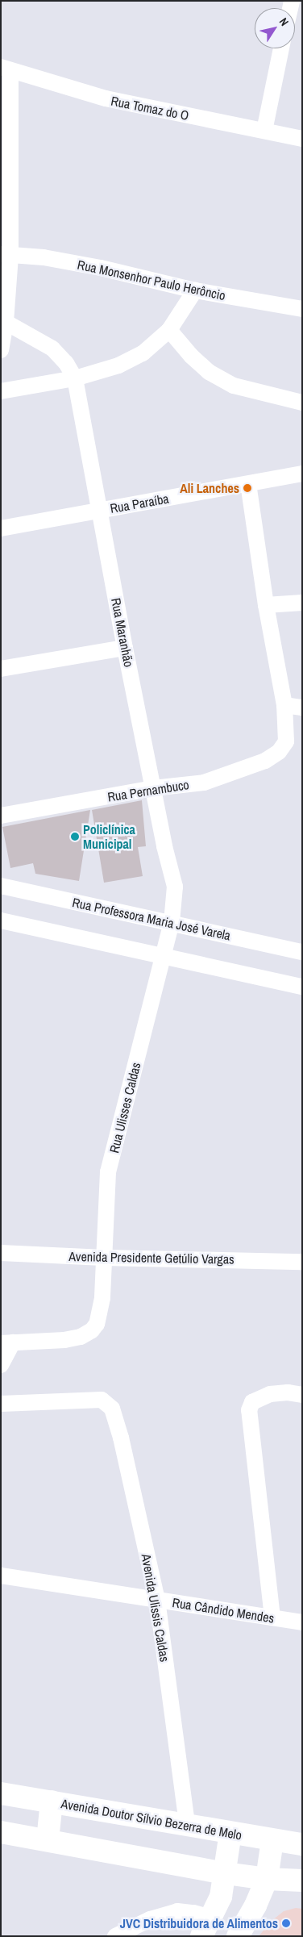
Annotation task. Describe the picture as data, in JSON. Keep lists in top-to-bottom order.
{
  "streets": {
    "main road": ["Avenida Doutor Sílvio Bezerra de Melo"],
    "street": [
      "Rua Tomaz do O",
      "Rua Monsenhor Paulo Herôncio",
      "Rua Paraíba",
      "Rua Maranhão",
      "Rua Pernambuco",
      "Rua Professora Maria José Varela",
      "Rua Ulisses Caldas",
      "Avenida Presidente Getúlio Vargas",
      "Avenida Ulissis Caldas",
      "Rua Cândido Mendes"
    ]
  },
  "crossings": [
    ["Rua Paraíba", "Rua Maranhão"],
    ["Rua Maranhão", "Rua Pernambuco"],
    ["Rua Maranhão", "Rua Ulisses Caldas"],
    ["Rua Professora Maria José Varela", "Rua Ulisses Caldas"],
    ["Rua Ulisses Caldas", "Avenida Presidente Getúlio Vargas"],
    ["Avenida Ulissis Caldas", "Rua Cândido Mendes"],
    ["Avenida Ulissis Caldas", "Avenida Doutor Sílvio Bezerra de Melo"]
  ],
  "places": ["Ali Lanches", "Policlínica Municipal", "JVC Distribuidora de Alimentos"],
  "north": "top right"
}
